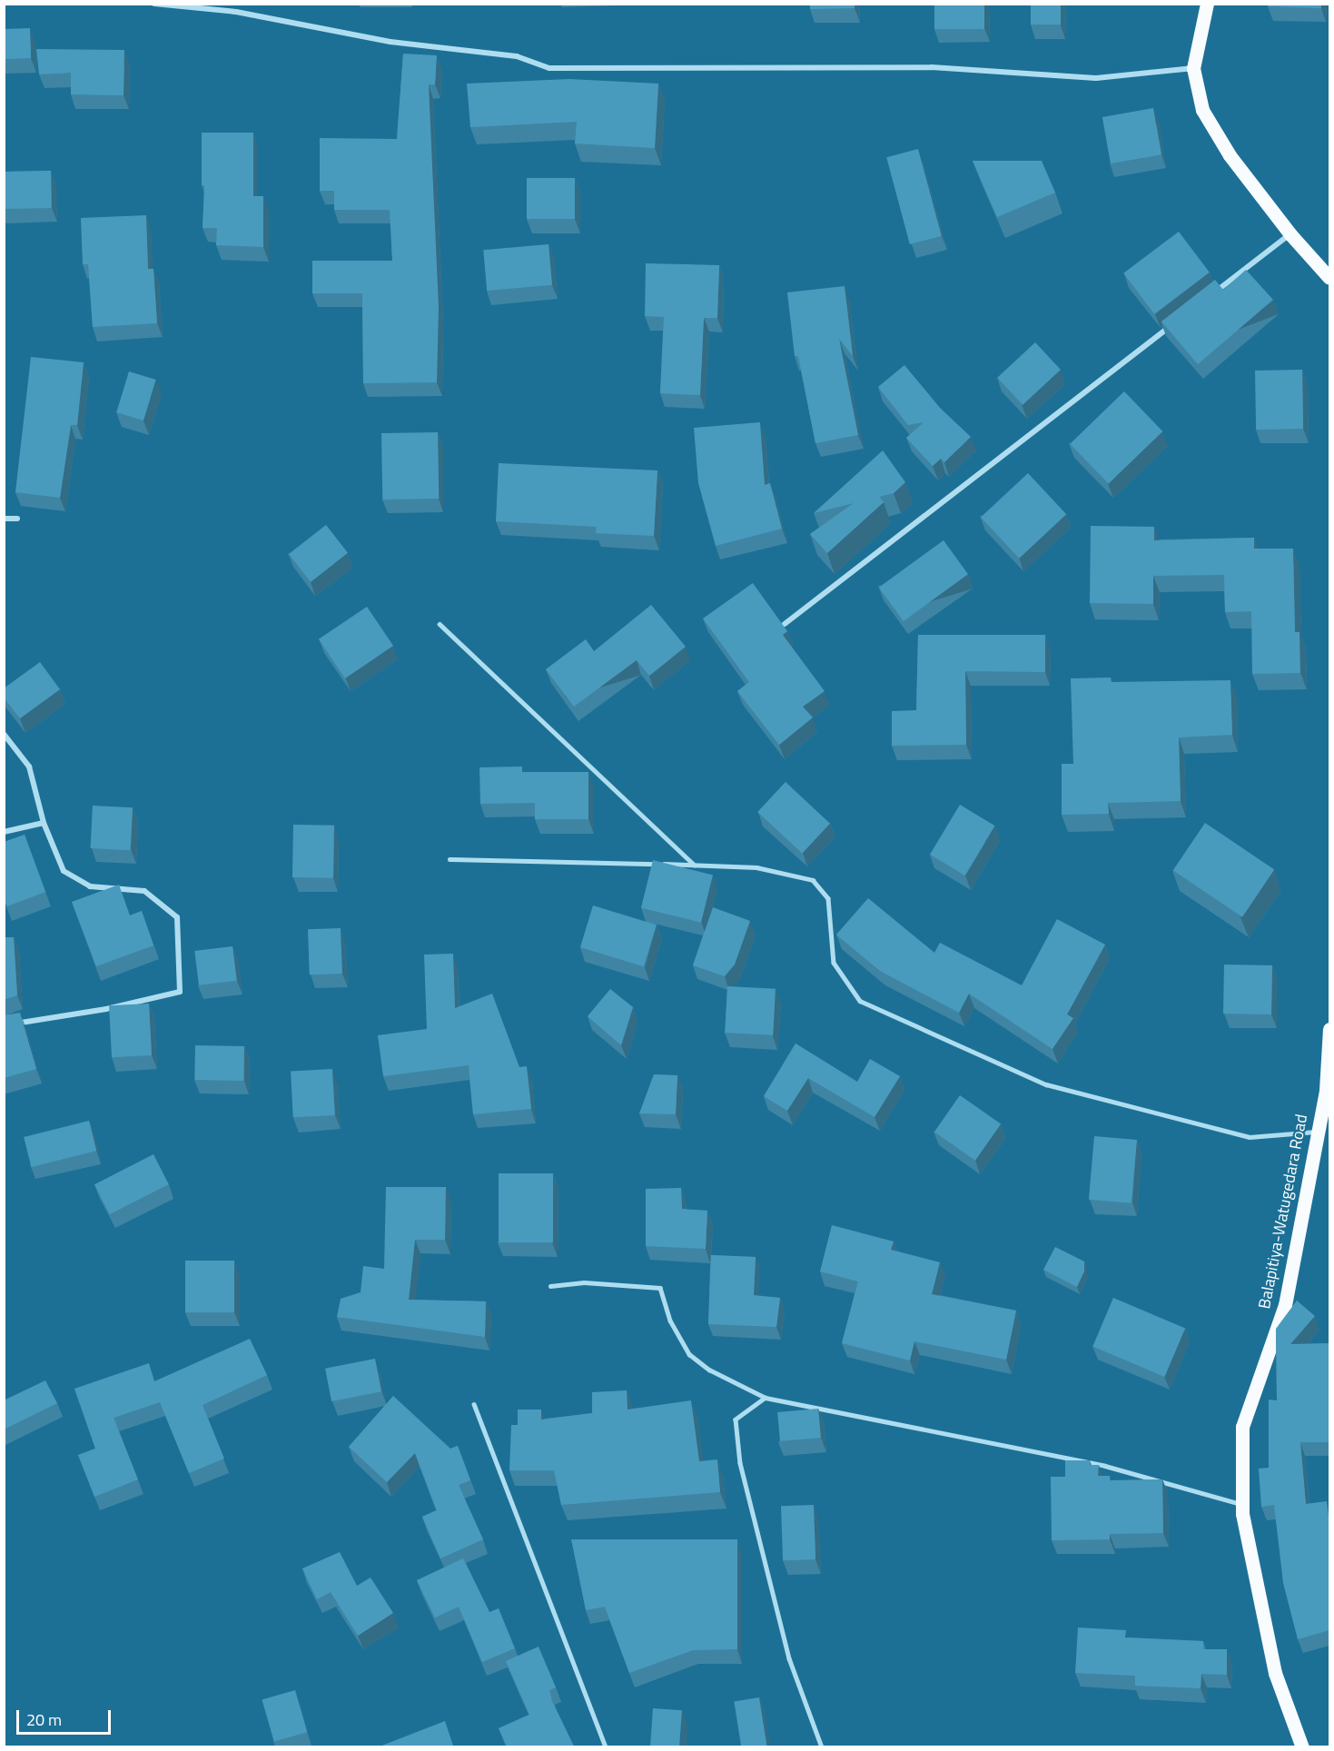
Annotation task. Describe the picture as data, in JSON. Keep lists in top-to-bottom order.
{
  "streets": {
    "main road": ["Balapitiya-Watugedara Road"]
  },
  "scale_bar": "20 m"
}
